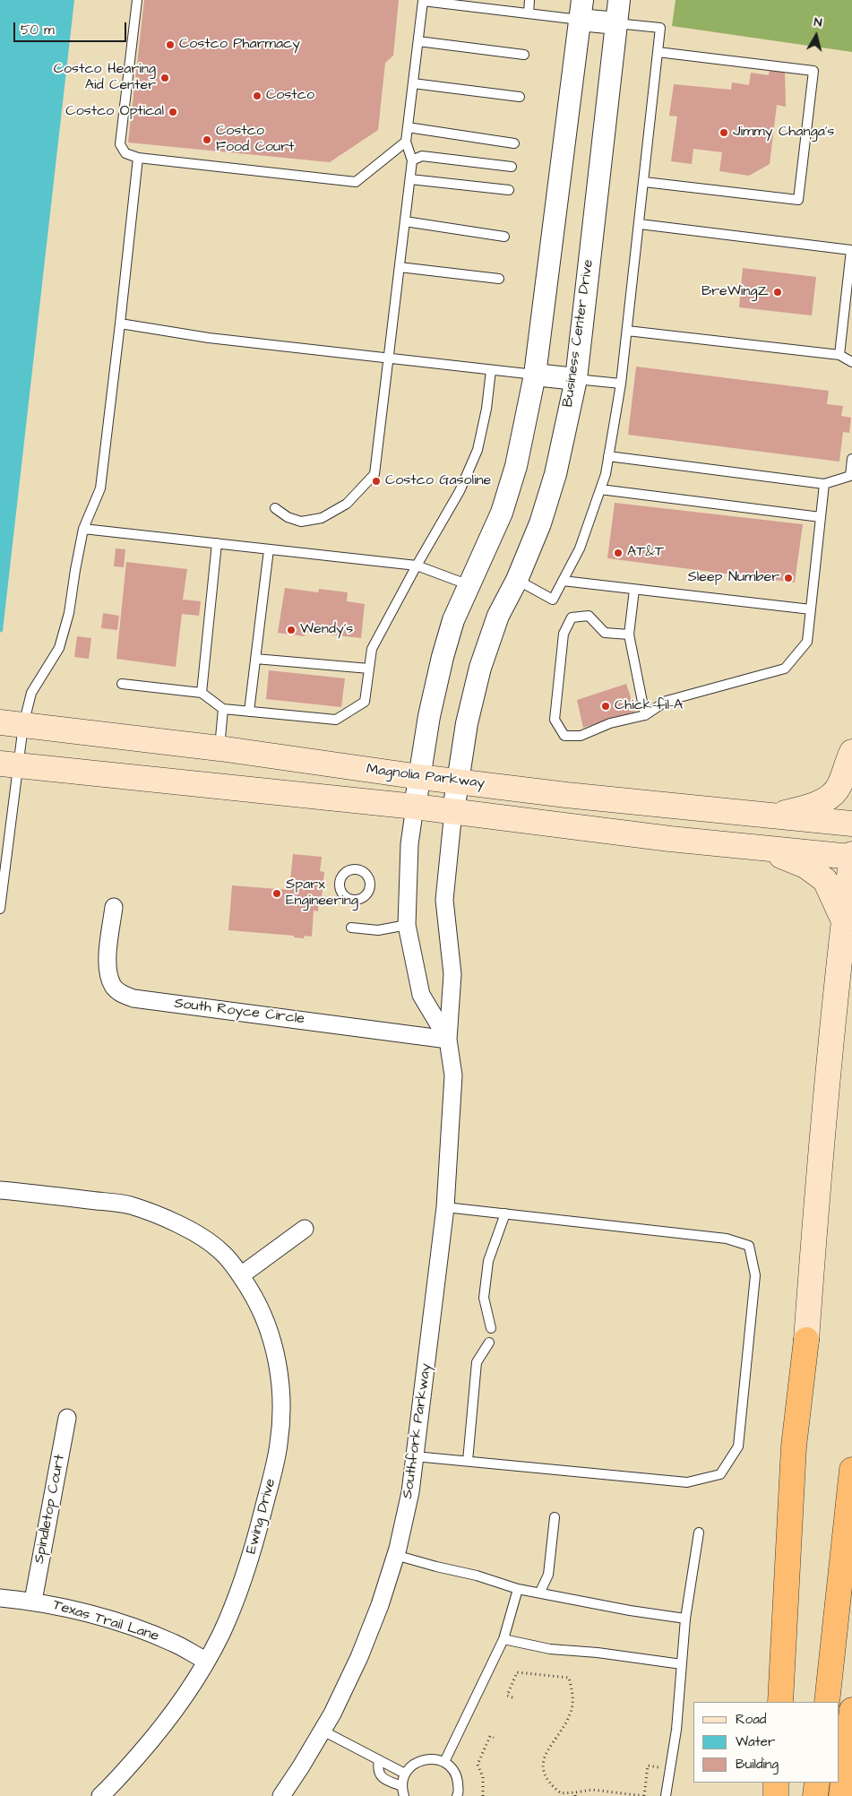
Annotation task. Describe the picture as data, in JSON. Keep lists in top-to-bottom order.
{
  "streets": {
    "main road": ["Magnolia Parkway"],
    "street": [
      "Business Center Drive",
      "South Royce Circle",
      "Southfork Parkway",
      "Spindletop Court",
      "Ewing Drive",
      "Texas Trail Lane"
    ]
  },
  "crossings": [
    ["Business Center Drive", "Magnolia Parkway"],
    ["Business Center Drive", "Southfork Parkway"],
    ["South Royce Circle", "Southfork Parkway"],
    ["Spindletop Court", "Texas Trail Lane"],
    ["Ewing Drive", "Texas Trail Lane"]
  ],
  "places": [
    "Costco Pharmacy",
    "Costco Hearing Aid Center",
    "Costco",
    "Costco Optical",
    "Jimmy Changa's",
    "Costco Food Court",
    "BreWingZ",
    "Costco Gasoline",
    "AT&T",
    "Sleep Number",
    "Wendy's",
    "Chick-fil-A",
    "Sparx Engineering"
  ],
  "legend": ["Road", "Water", "Building"],
  "scale_bar": "50 m",
  "north": "top"
}
